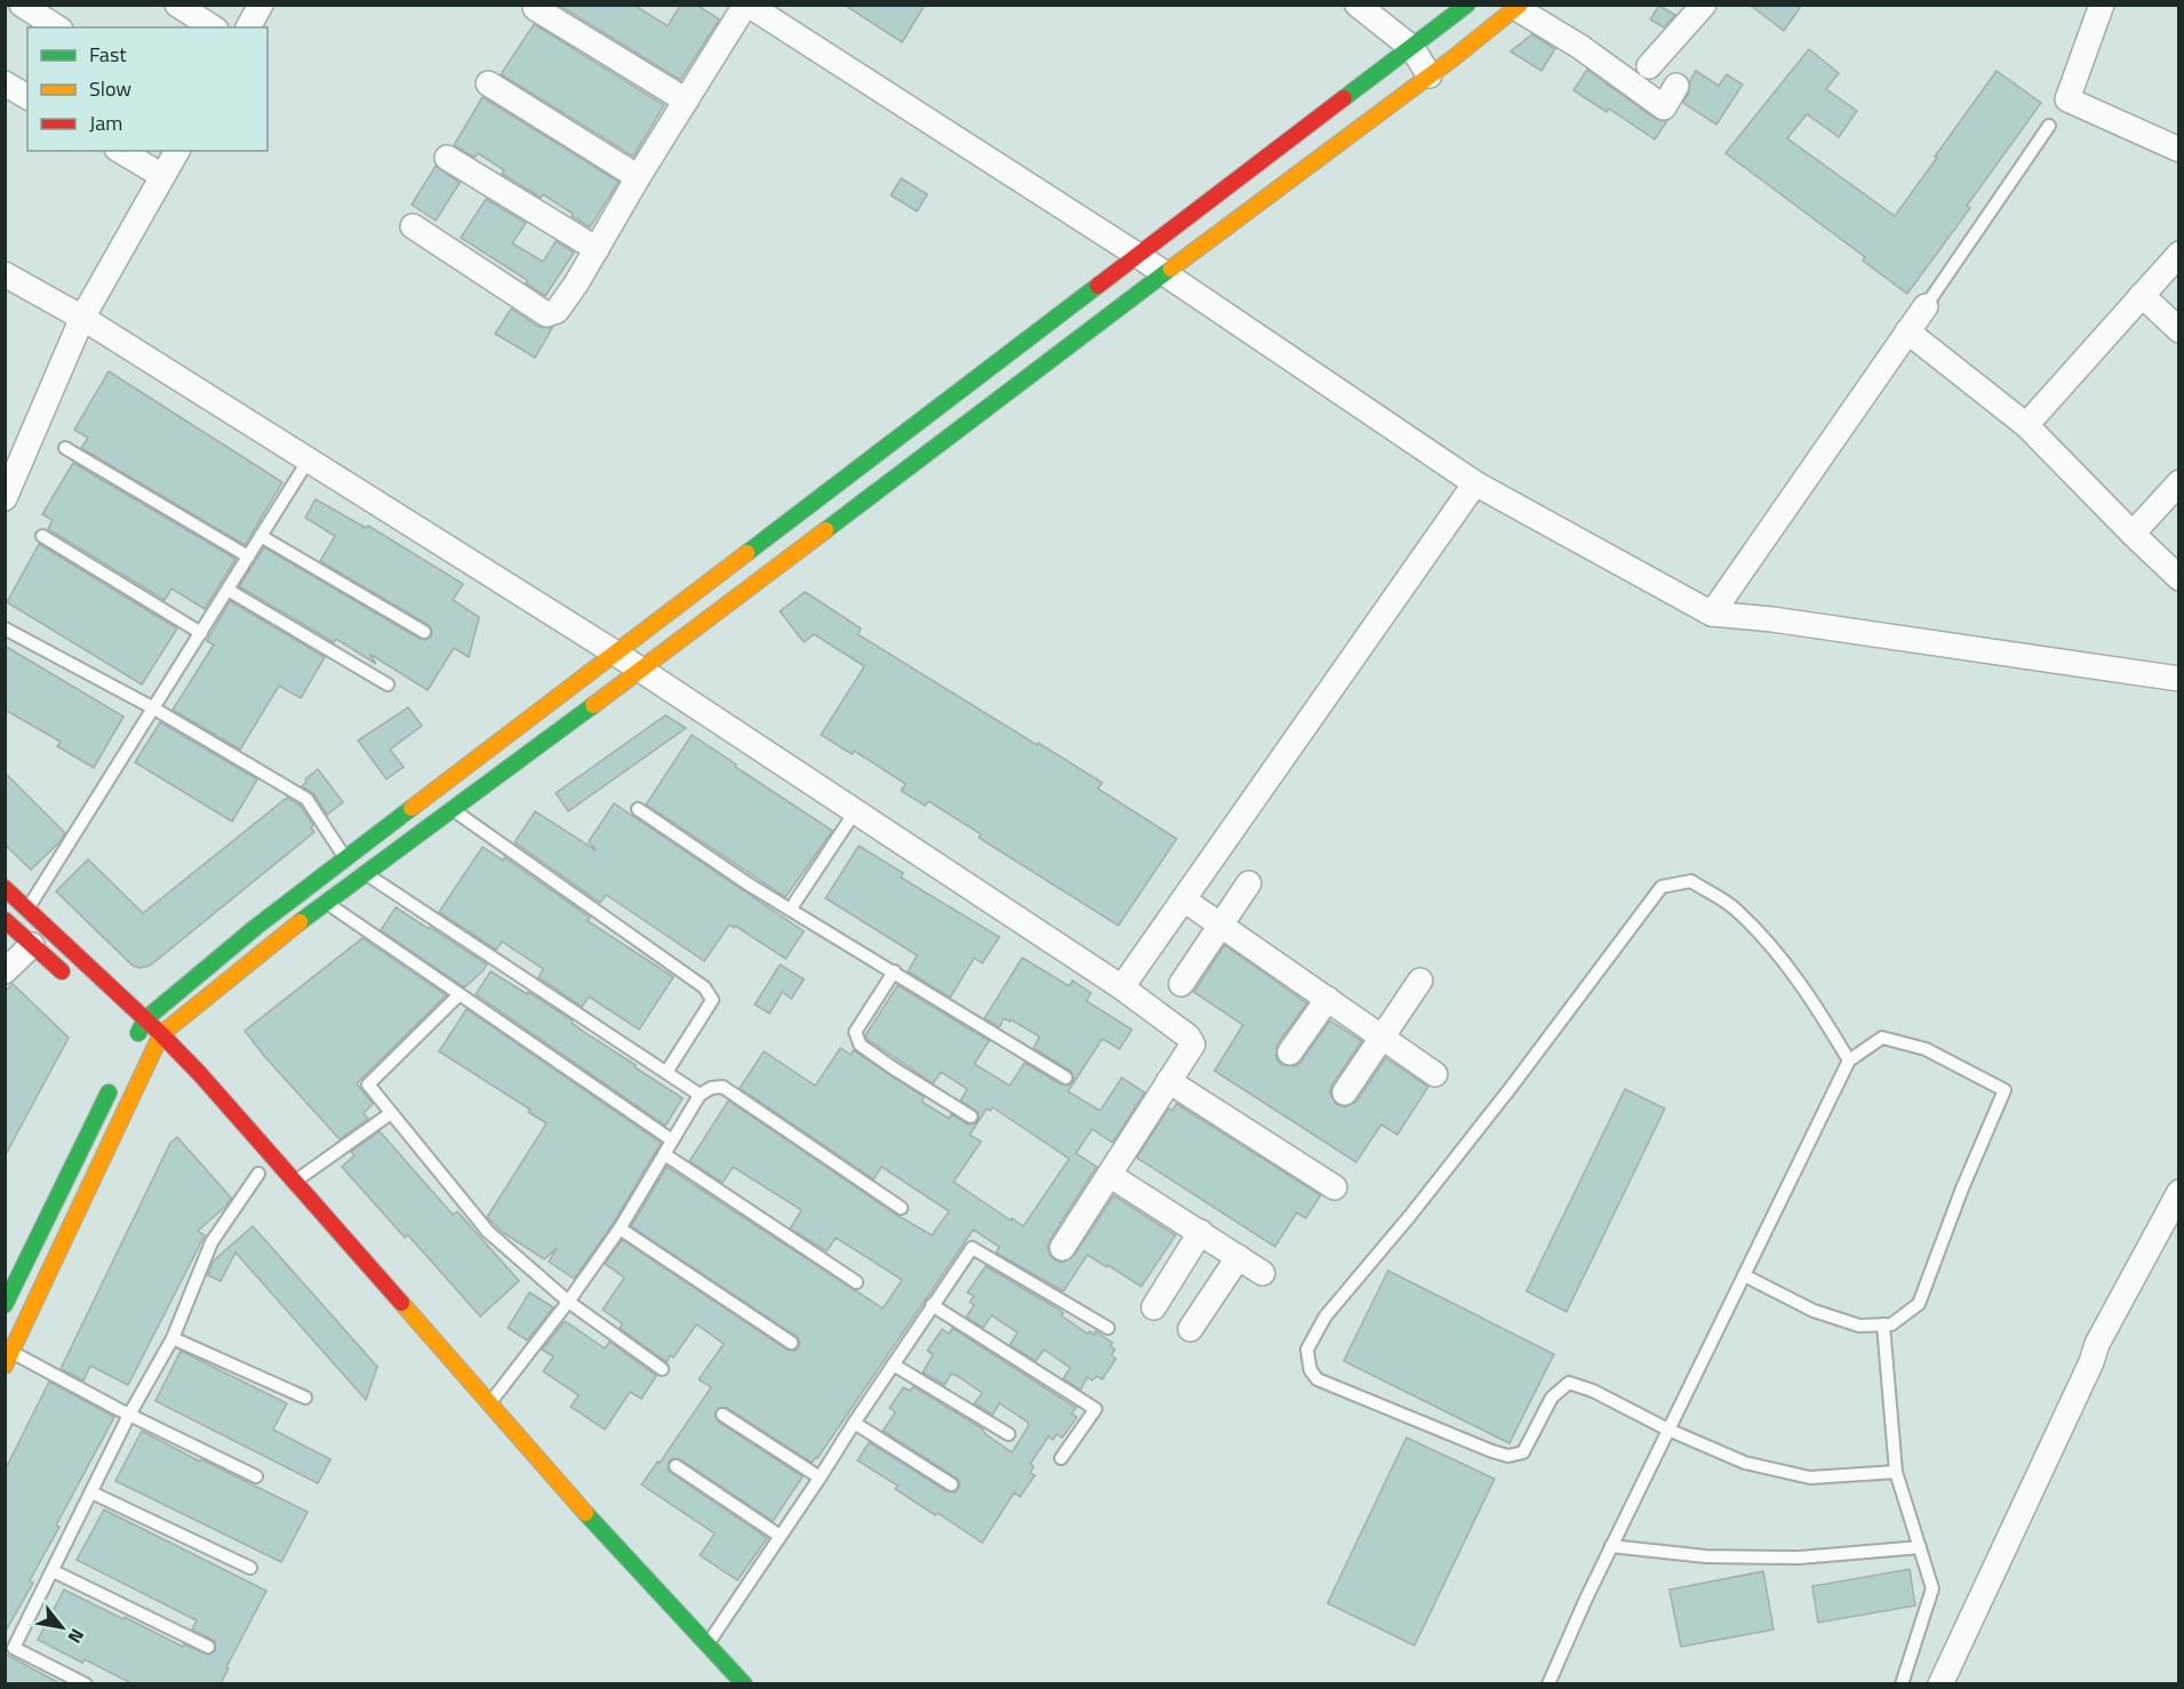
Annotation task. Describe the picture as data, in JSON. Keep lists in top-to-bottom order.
{
  "legend": ["Fast", "Slow", "Jam"],
  "north": "bottom right"
}
